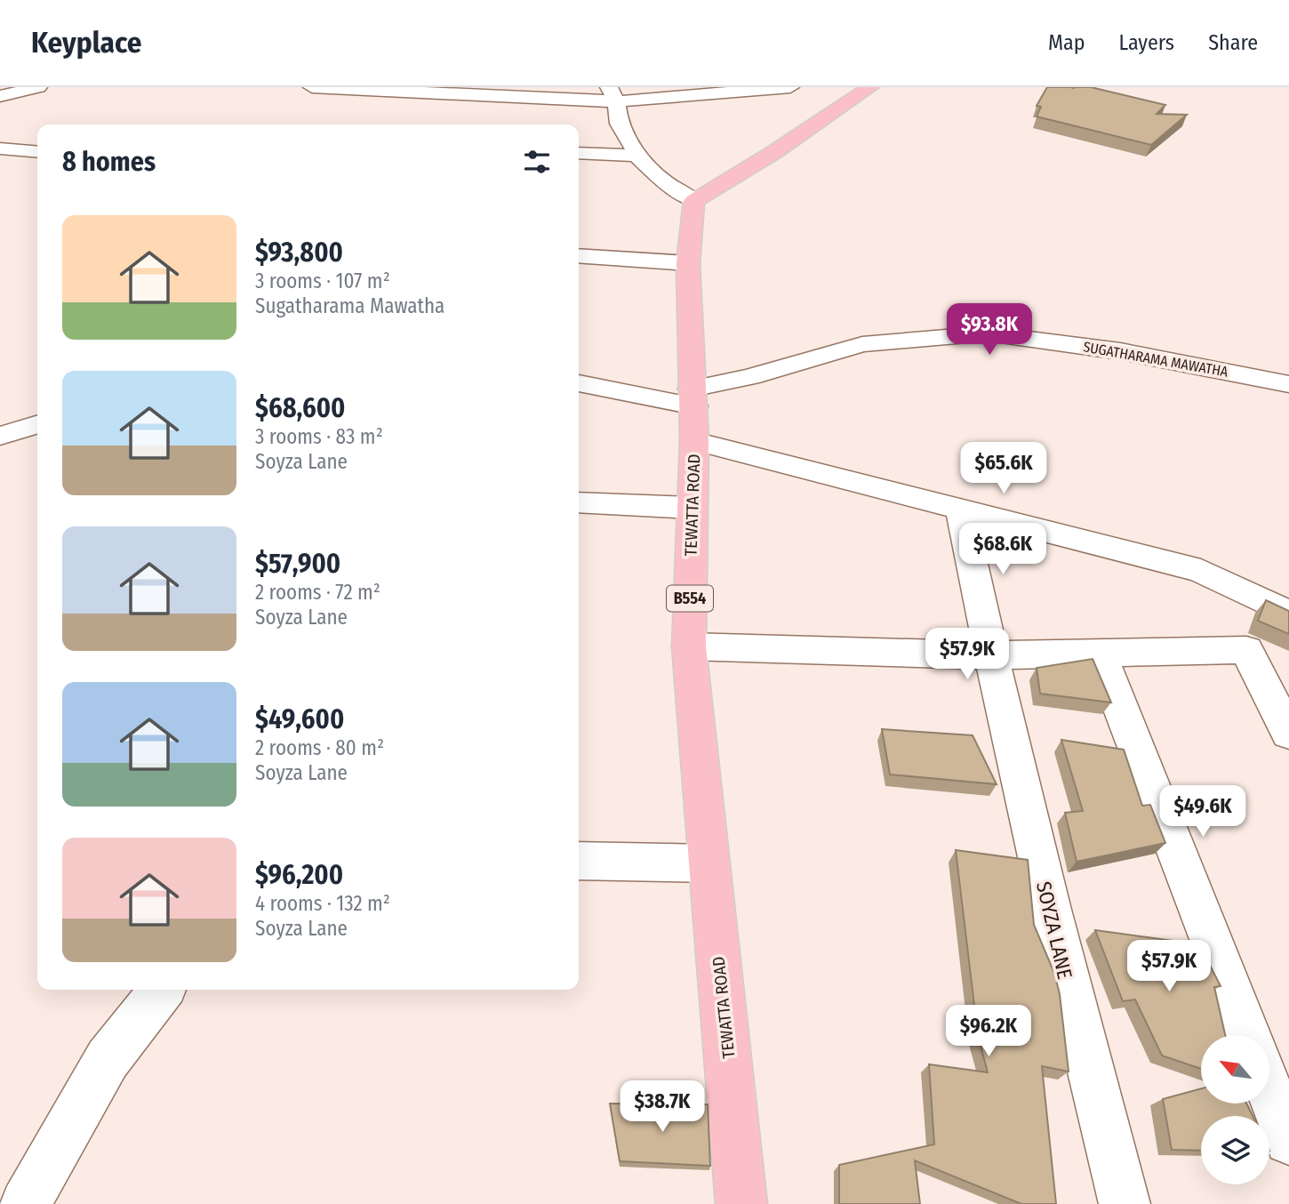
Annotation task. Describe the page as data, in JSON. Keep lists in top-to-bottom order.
{
  "streets": {
    "main road": ["TEWATTA ROAD", "B554"],
    "street": ["SUGATHARAMA MAWATHA", "SOYZA LANE"]
  },
  "crossings": [
    ["SUGATHARAMA MAWATHA", "TEWATTA ROAD"]
  ],
  "north": "top left",
  "page": {
    "header": "Keyplace",
    "nav": ["Map", "Layers", "Share"],
    "heading": "8 homes",
    "list": [
      {
        "name": "$93,800",
        "note": "3 rooms · 107 m² · Sugatharama Mawatha"
      },
      {
        "name": "$68,600",
        "note": "3 rooms · 83 m² · Soyza Lane"
      },
      {
        "name": "$57,900",
        "note": "2 rooms · 72 m² · Soyza Lane"
      },
      {
        "name": "$49,600",
        "note": "2 rooms · 80 m² · Soyza Lane"
      },
      {
        "name": "$96,200",
        "note": "4 rooms · 132 m² · Soyza Lane"
      }
    ],
    "price": [
      "$93.8K",
      "$65.6K",
      "$68.6K",
      "$57.9K",
      "$49.6K",
      "$57.9K",
      "$96.2K",
      "$38.7K"
    ]
  }
}
